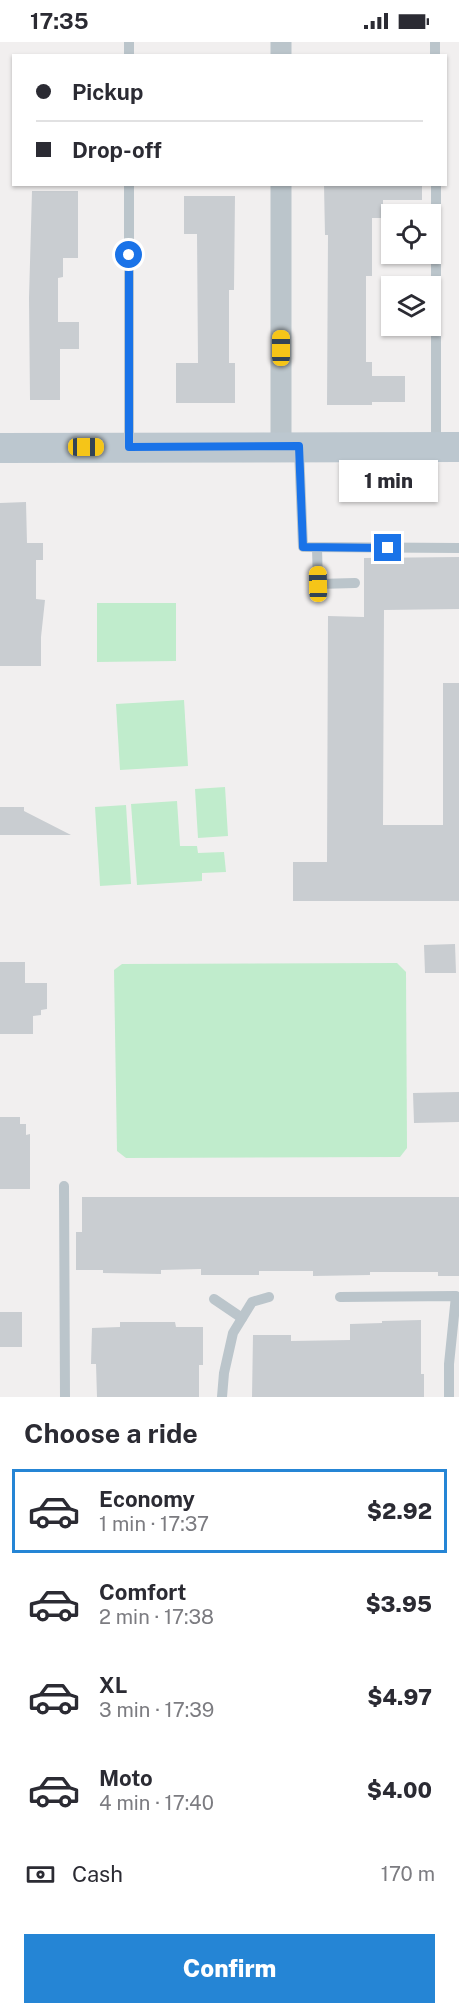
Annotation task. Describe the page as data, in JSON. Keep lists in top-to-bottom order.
{
  "page": {
    "status": "17:35",
    "banner": ["Pickup", "Drop-off"],
    "bubble": "1 min",
    "heading": "Choose a ride",
    "list": [
      {
        "name": "Economy",
        "note": "1 min · 17:37",
        "value": "$2.92"
      },
      {
        "name": "Comfort",
        "note": "2 min · 17:38",
        "value": "$3.95"
      },
      {
        "name": "XL",
        "note": "3 min · 17:39",
        "value": "$4.97"
      },
      {
        "name": "Moto",
        "note": "4 min · 17:40",
        "value": "$4.00"
      }
    ],
    "pay": ["Cash", "170 m"],
    "buttons": "Confirm"
  }
}
